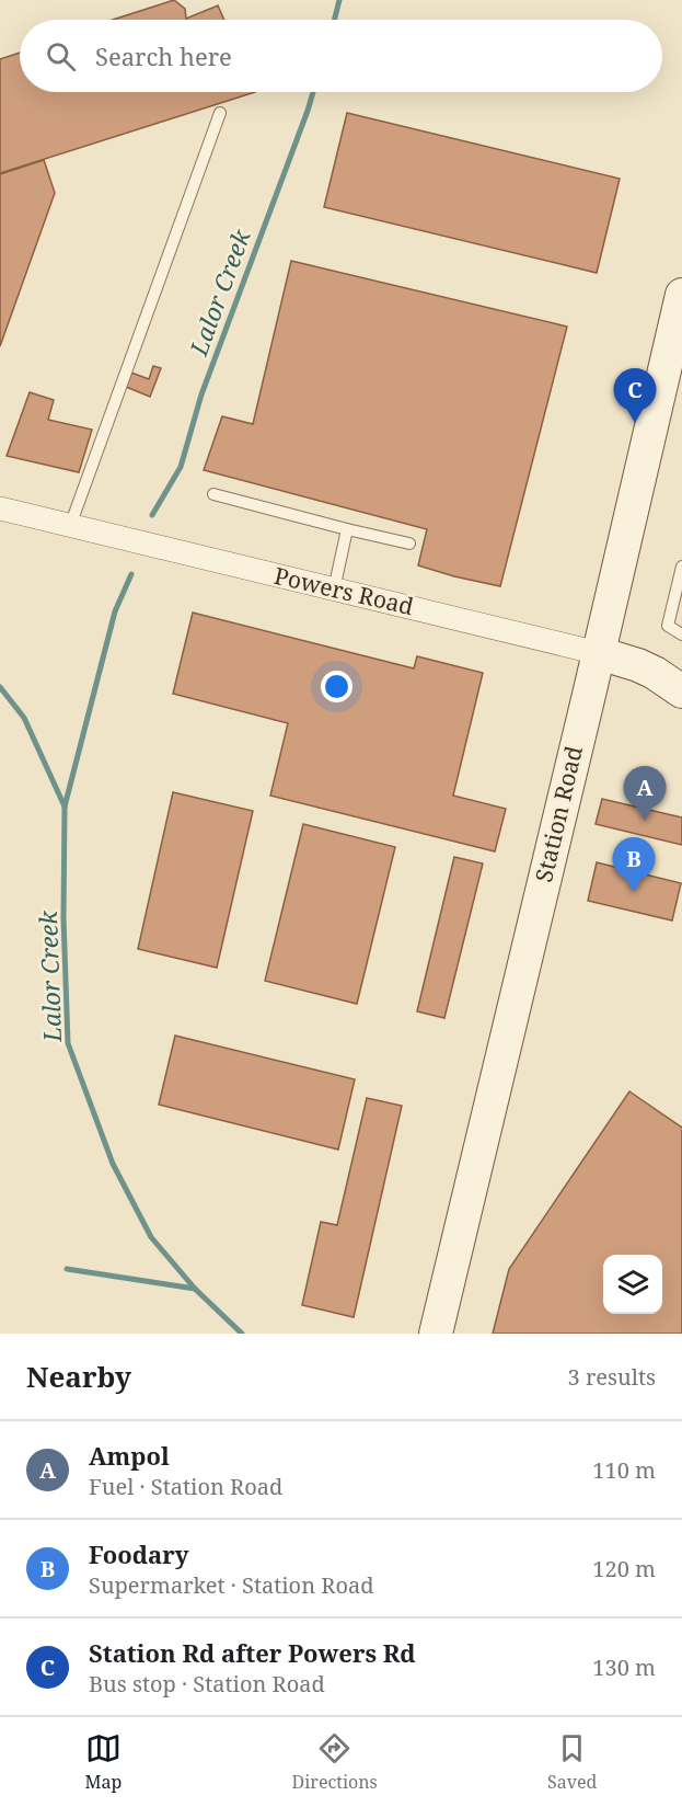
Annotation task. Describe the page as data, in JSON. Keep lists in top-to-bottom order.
{
  "streets": {
    "main road": ["Powers Road", "Station Road"]
  },
  "crossings": [
    ["Powers Road", "Station Road"]
  ],
  "water": ["Lalor Creek"],
  "page": {
    "search": "Search here",
    "pins": ["C", "A", "B"],
    "heading": ["Nearby", "3 results"],
    "list": [
      {
        "mark": "A",
        "name": "Ampol",
        "note": "Fuel · Station Road",
        "value": "110 m"
      },
      {
        "mark": "B",
        "name": "Foodary",
        "note": "Supermarket · Station Road",
        "value": "120 m"
      },
      {
        "mark": "C",
        "name": "Station Rd after Powers Rd",
        "note": "Bus stop · Station Road",
        "value": "130 m"
      }
    ],
    "nav": ["Map", "Directions", "Saved"]
  }
}
